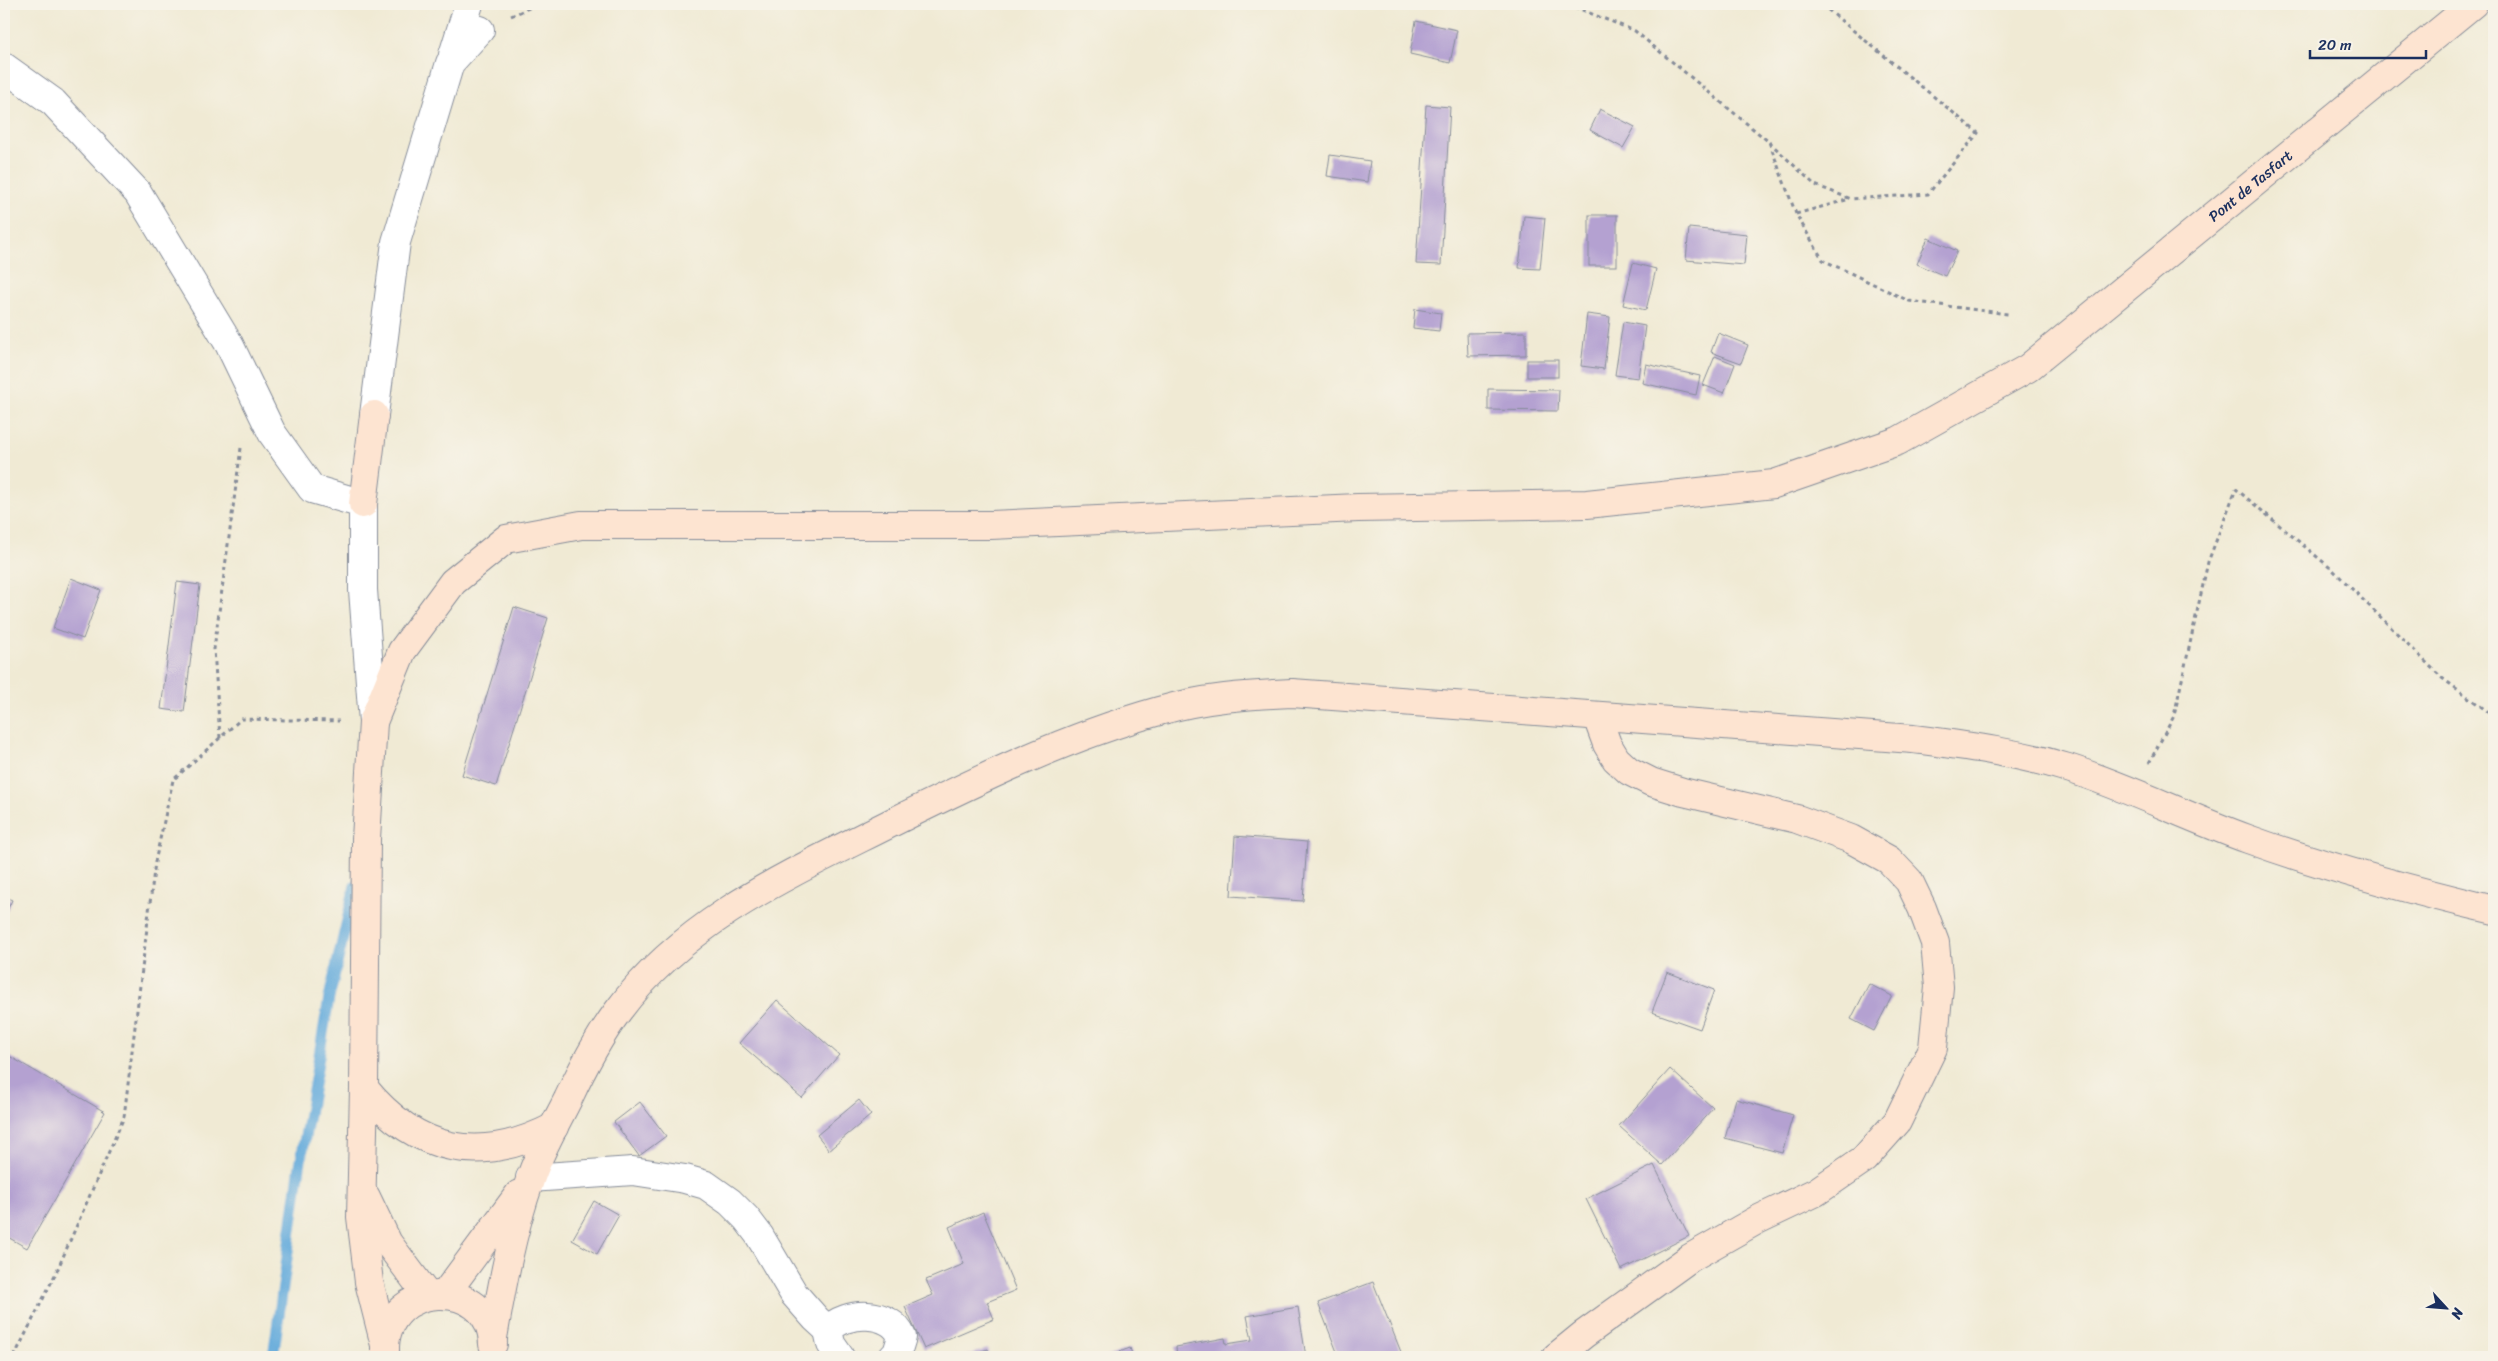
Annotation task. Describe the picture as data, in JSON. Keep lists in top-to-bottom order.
{
  "streets": {
    "street": ["Pont de Tasfart"]
  },
  "scale_bar": "20 m",
  "north": "bottom right"
}
